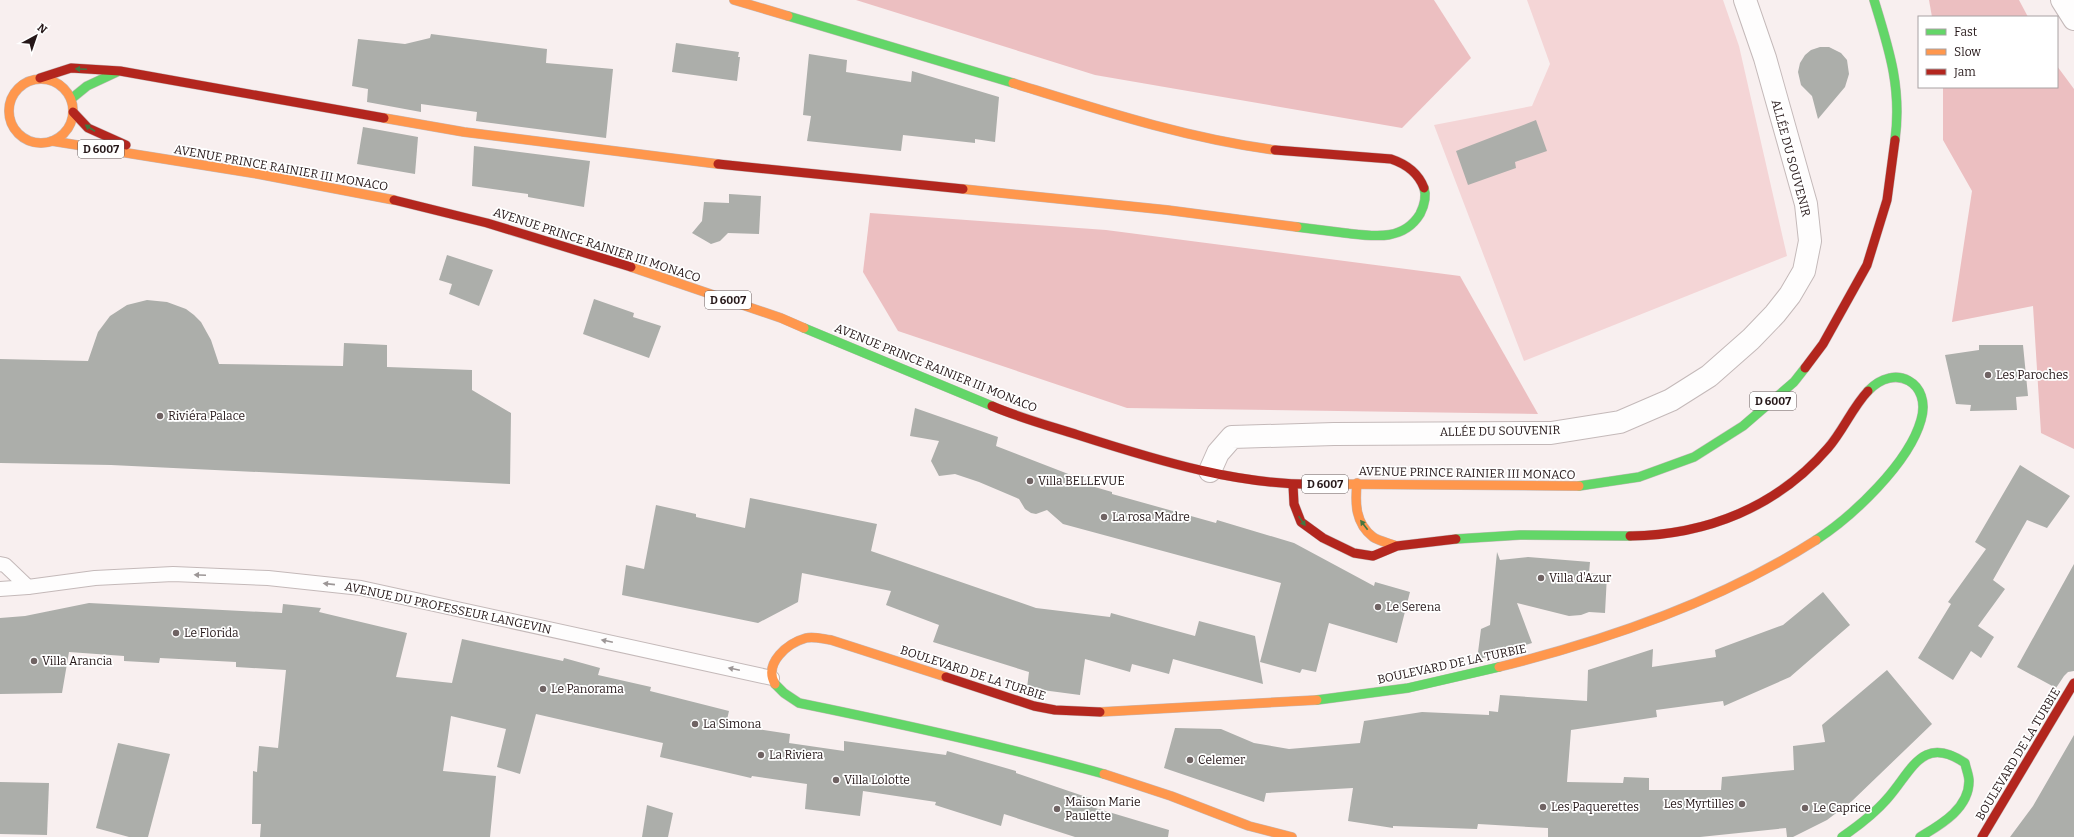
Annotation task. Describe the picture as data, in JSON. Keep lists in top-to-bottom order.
{
  "streets": {
    "main road": ["D 6007", "AVENUE PRINCE RAINIER III MONACO", "BOULEVARD DE LA TURBIE"],
    "street": ["ALLÉE DU SOUVENIR"],
    "lane": ["AVENUE DU PROFESSEUR LANGEVIN"]
  },
  "crossings": [
    ["ALLÉE DU SOUVENIR", "AVENUE PRINCE RAINIER III MONACO"],
    ["AVENUE PRINCE RAINIER III MONACO", "BOULEVARD DE LA TURBIE"],
    ["AVENUE DU PROFESSEUR LANGEVIN", "BOULEVARD DE LA TURBIE"]
  ],
  "one_way": ["AVENUE DU PROFESSEUR LANGEVIN"],
  "places": [
    "Les Paroches",
    "Riviéra Palace",
    "Villa BELLEVUE",
    "La rosa Madre",
    "Villa d'Azur",
    "Le Serena",
    "Le Florida",
    "Villa Arancia",
    "Le Panorama",
    "La Simona",
    "La Riviera",
    "Celemer",
    "Villa Lolotte",
    "Les Myrtilles",
    "Les Paquerettes",
    "Le Caprice",
    "Maison Marie Paulette"
  ],
  "legend": ["Fast", "Slow", "Jam"],
  "north": "top right"
}
